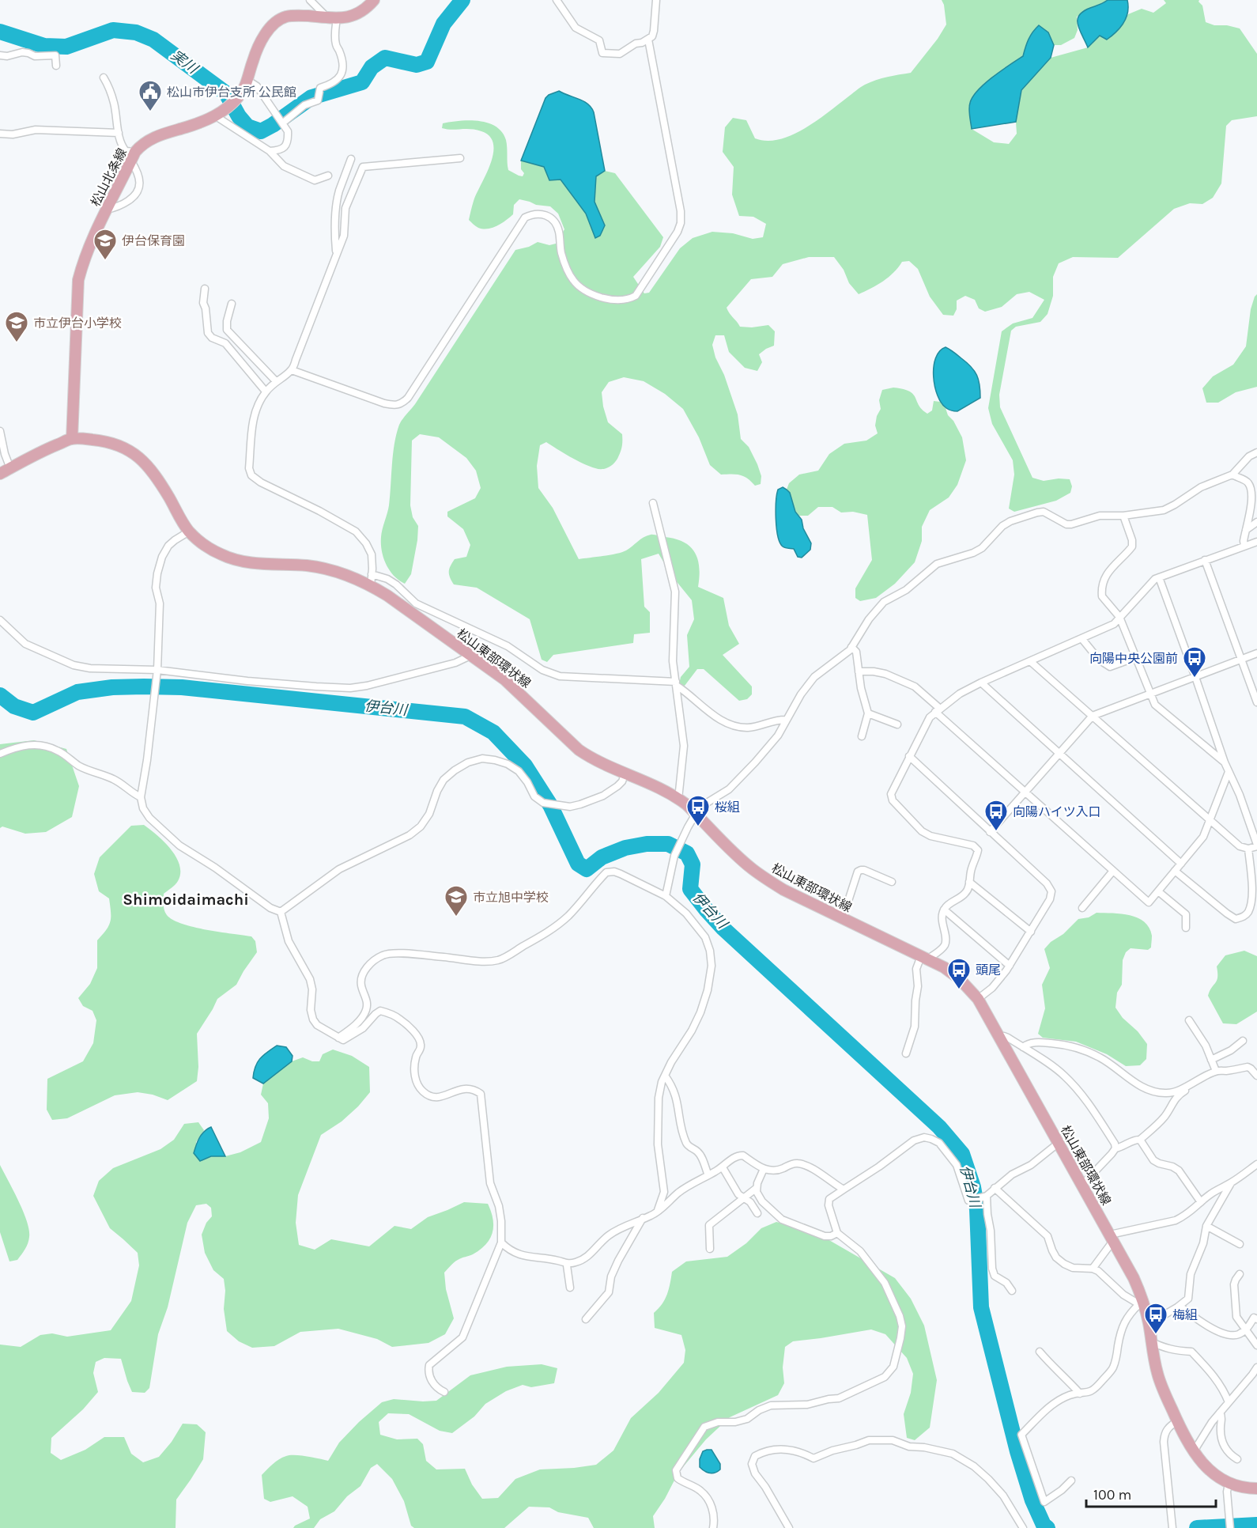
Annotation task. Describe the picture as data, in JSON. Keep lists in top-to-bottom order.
{
  "streets": {
    "main road": ["松山北条線", "松山東部環状線"]
  },
  "crossings": [
    ["松山北条線", "松山東部環状線"]
  ],
  "districts": ["Shimoidaimachi"],
  "water": ["実川", "伊台川"],
  "places": {
    "public building": ["松山市伊台支所 公民館"],
    "school or university": ["伊台保育園", "市立伊台小学校", "市立旭中学校"],
    "bus stop": [
      "向陽中央公園前",
      "桜組",
      "向陽ハイツ入口",
      "頭尾",
      "梅組"
    ]
  },
  "scale_bar": "100 m"
}
